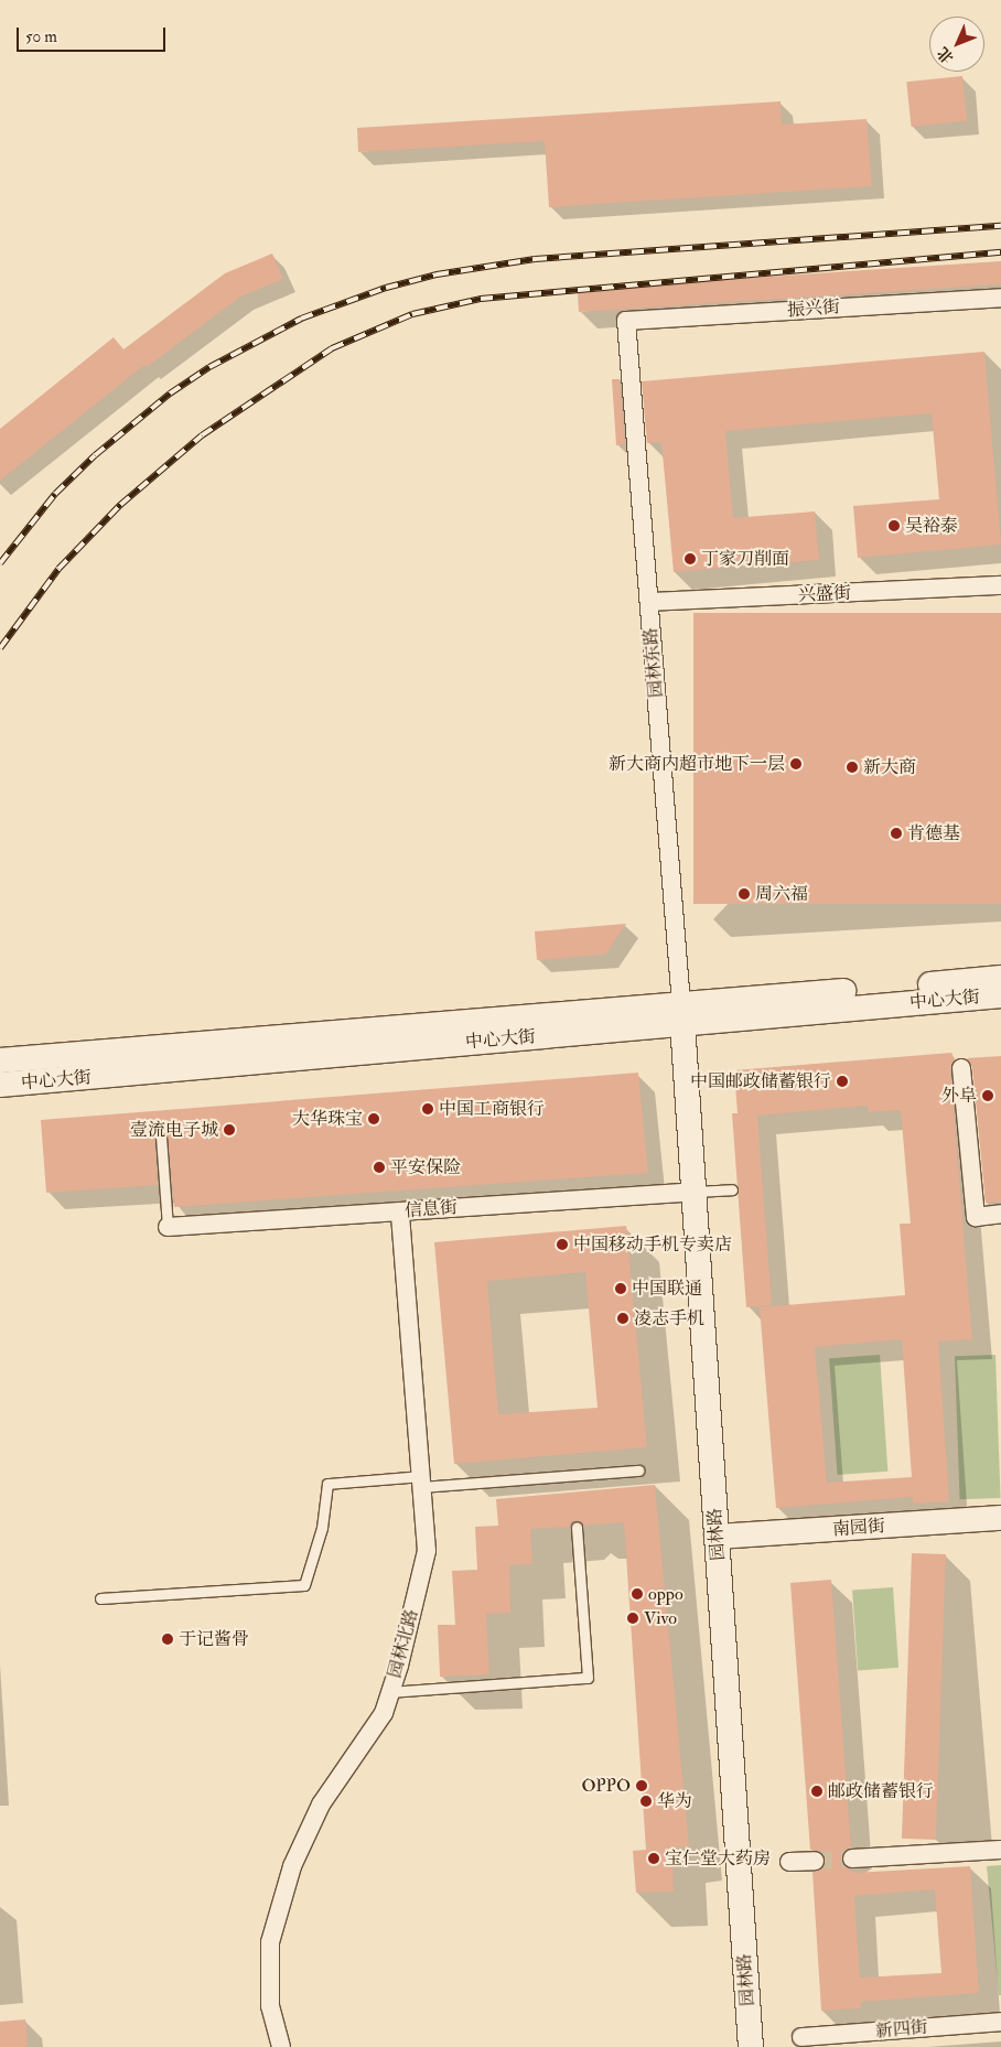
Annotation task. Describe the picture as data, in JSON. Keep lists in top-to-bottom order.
{
  "streets": {
    "main road": ["中心大街", "南园街", "园林路"],
    "street": [
      "振兴街",
      "兴盛街",
      "园林东路",
      "信息街",
      "园林北路",
      "新四街"
    ]
  },
  "crossings": [
    ["振兴街", "园林东路"],
    ["兴盛街", "园林东路"],
    ["园林东路", "中心大街"],
    ["园林东路", "园林路"],
    ["中心大街", "园林路"],
    ["信息街", "园林路"],
    ["信息街", "园林北路"],
    ["南园街", "园林路"]
  ],
  "places": [
    "吴裕泰",
    "丁家刀削面",
    "新大商内超市地下一层",
    "新大商",
    "肯德基",
    "周六福",
    "中国邮政储蓄银行",
    "外阜",
    "中国工商银行",
    "大华珠宝",
    "壹流电子城",
    "平安保险",
    "中国移动手机专卖店",
    "中国联通",
    "凌志手机",
    "oppo",
    "Vivo",
    "于记酱骨",
    "OPPO",
    "邮政储蓄银行",
    "华为",
    "宝仁堂大药房"
  ],
  "scale_bar": "50 m",
  "north": "bottom left"
}
